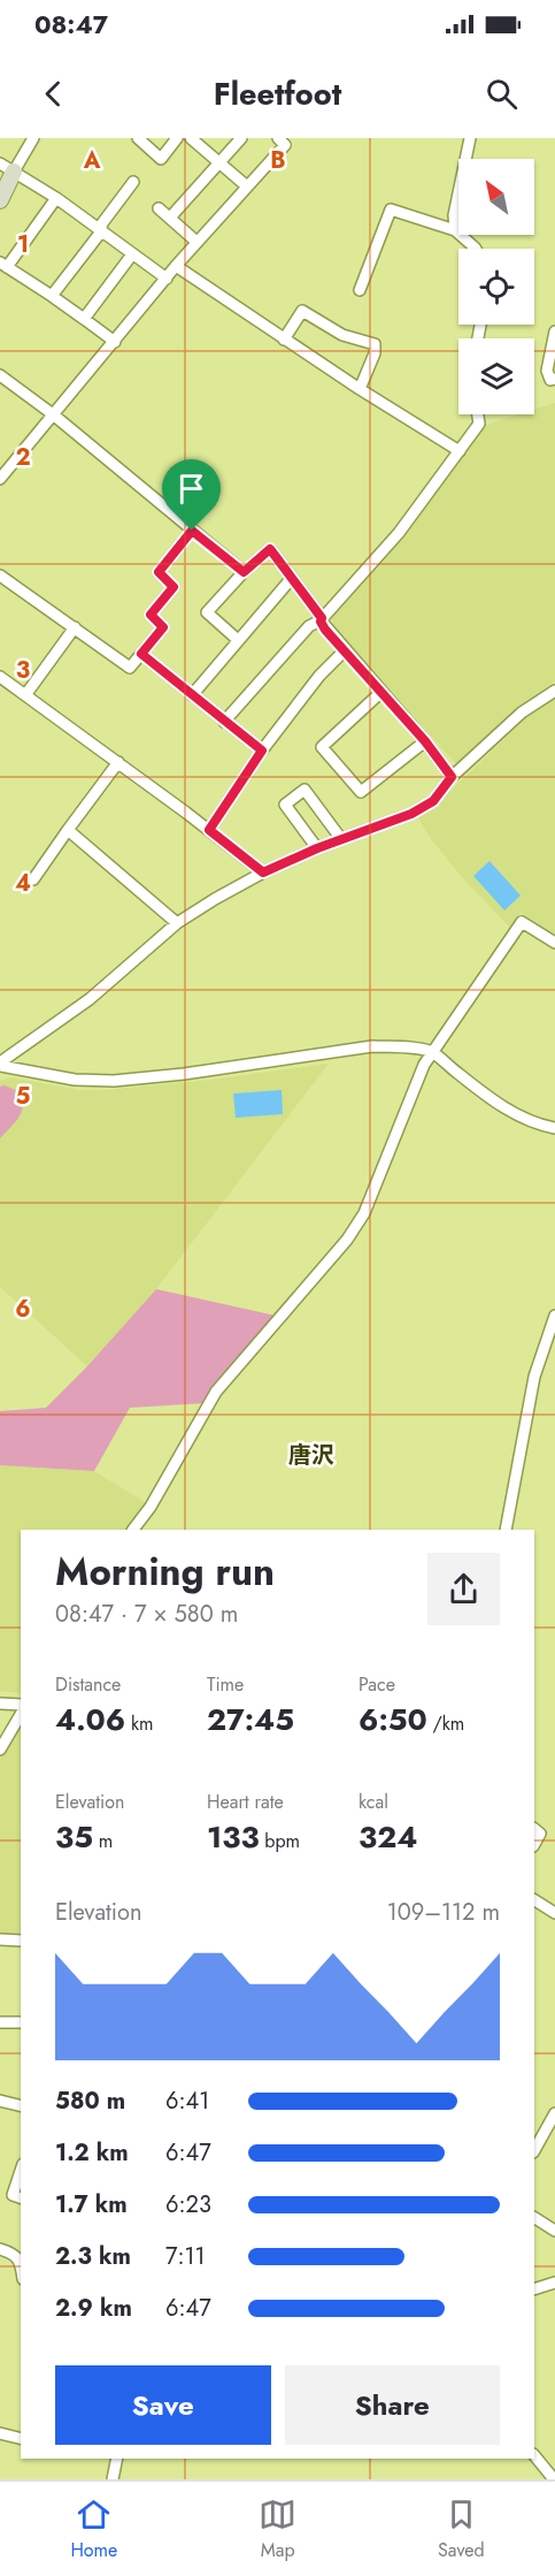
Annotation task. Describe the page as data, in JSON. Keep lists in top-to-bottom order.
{
  "districts": ["唐沢"],
  "north": "top left",
  "page": {
    "status": "08:47",
    "header": "Fleetfoot",
    "heading": ["Morning run", "08:47 · 7 × 580 m"],
    "stats": [
      ["Distance", "4.06 km"],
      ["Time", "27:45"],
      ["Pace", "6:50 /km"],
      ["Elevation", "35 m"],
      ["Heart rate", "133 bpm"],
      ["kcal", "324"]
    ],
    "chart": ["Elevation", "109–112 m"],
    "list": [
      {
        "name": "580 m",
        "note": "6:41"
      },
      {
        "name": "1.2 km",
        "note": "6:47"
      },
      {
        "name": "1.7 km",
        "note": "6:23"
      },
      {
        "name": "2.3 km",
        "note": "7:11"
      },
      {
        "name": "2.9 km",
        "note": "6:47"
      }
    ],
    "buttons": ["Save", "Share"],
    "tabs": ["Home", "Map", "Saved"]
  },
  "grid": {
    "columns": ["A", "B"],
    "rows": [
      "1",
      "2",
      "3",
      "4",
      "5",
      "6"
    ]
  }
}
